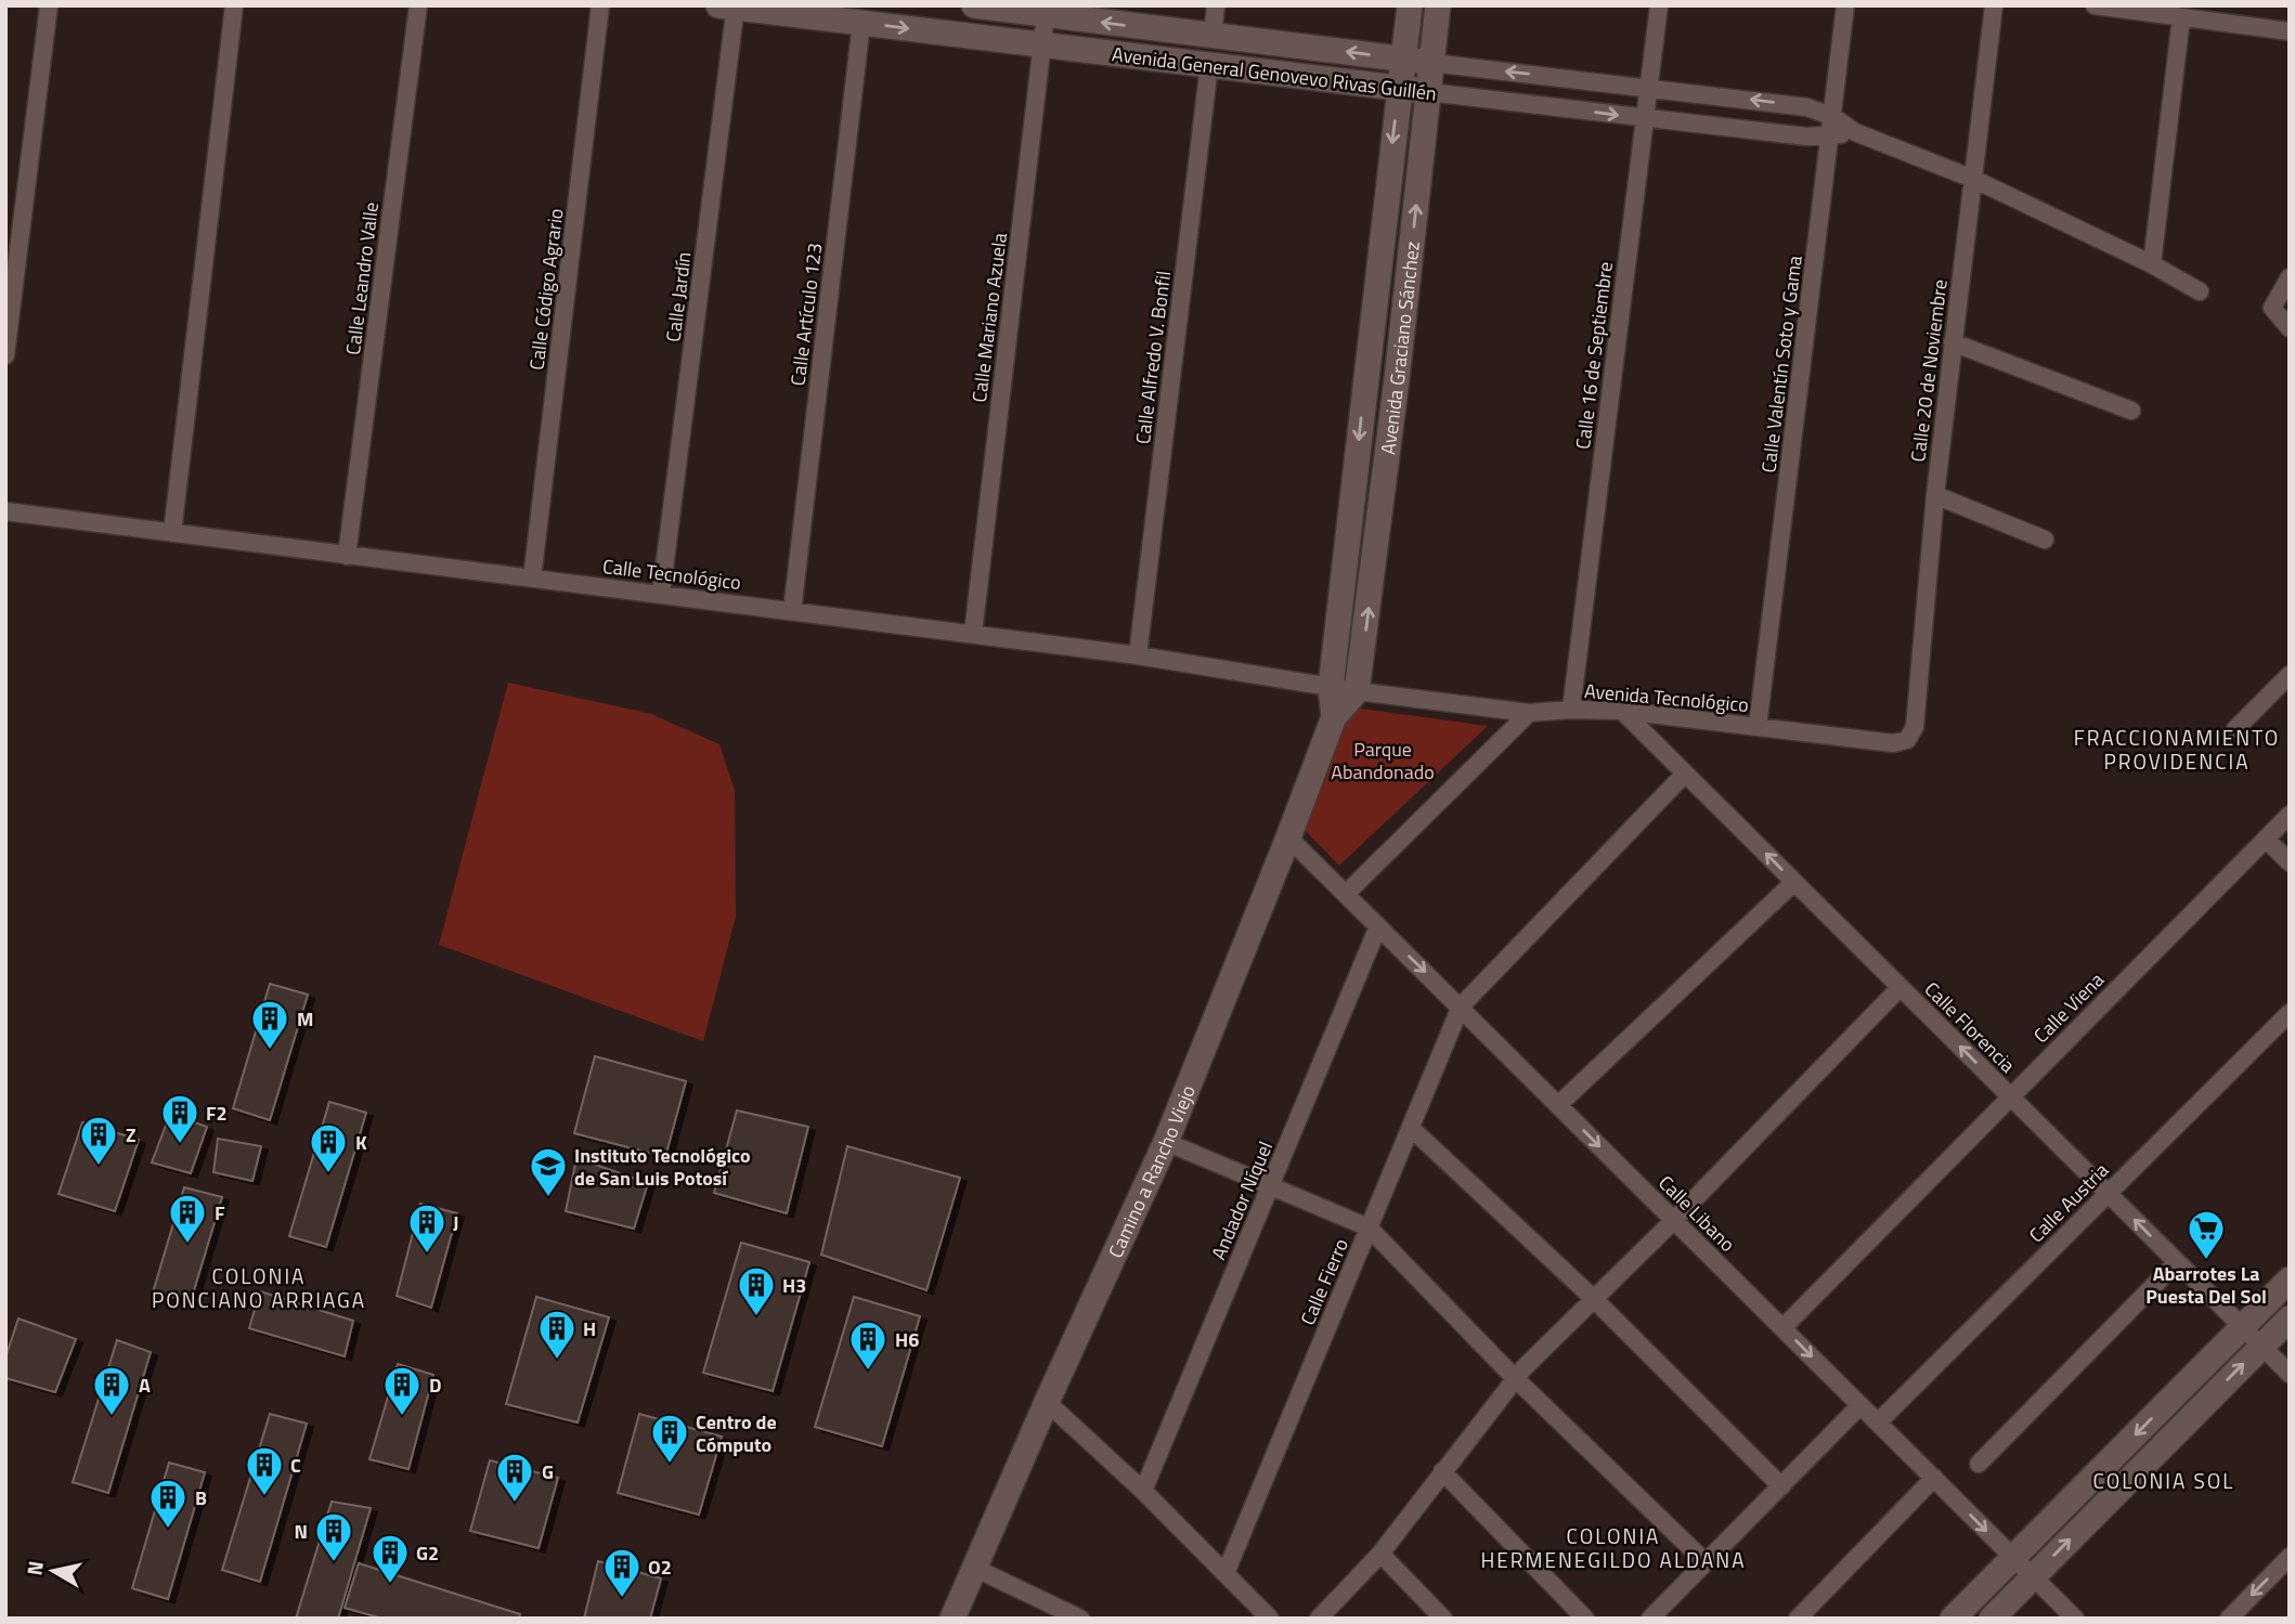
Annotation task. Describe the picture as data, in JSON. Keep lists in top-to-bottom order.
{
  "streets": {
    "street": [
      "Avenida General Genovevo Rivas Guillén",
      "Calle Leandro Valle",
      "Calle Código Agrario",
      "Calle Jardín",
      "Calle Artículo 123",
      "Calle Mariano Azuela",
      "Avenida Graciano Sánchez",
      "Calle 16 de Septiembre",
      "Calle Alfredo V. Bonfil",
      "Calle Valentín Soto y Gama",
      "Calle 20 de Noviembre",
      "Calle Tecnológico",
      "Avenida Tecnológico",
      "Calle Viena",
      "Calle Florencia",
      "Camino a Rancho Viejo",
      "Andador Níquel",
      "Calle Austria",
      "Calle Libano",
      "Calle Fierro"
    ]
  },
  "crossings": [
    ["Avenida General Genovevo Rivas Guillén", "Calle Jardín"],
    ["Avenida General Genovevo Rivas Guillén", "Calle Artículo 123"],
    ["Avenida General Genovevo Rivas Guillén", "Calle Mariano Azuela"],
    ["Avenida General Genovevo Rivas Guillén", "Avenida Graciano Sánchez"],
    ["Avenida General Genovevo Rivas Guillén", "Calle 16 de Septiembre"],
    ["Avenida General Genovevo Rivas Guillén", "Calle Alfredo V. Bonfil"],
    ["Avenida General Genovevo Rivas Guillén", "Calle Valentín Soto y Gama"],
    ["Avenida General Genovevo Rivas Guillén", "Calle 20 de Noviembre"],
    ["Calle Leandro Valle", "Calle Tecnológico"],
    ["Calle Código Agrario", "Calle Tecnológico"],
    ["Calle Jardín", "Calle Tecnológico"],
    ["Calle Artículo 123", "Calle Tecnológico"],
    ["Calle Mariano Azuela", "Calle Tecnológico"],
    ["Avenida Graciano Sánchez", "Calle Tecnológico"],
    ["Avenida Graciano Sánchez", "Avenida Tecnológico"],
    ["Avenida Graciano Sánchez", "Camino a Rancho Viejo"],
    ["Calle 16 de Septiembre", "Avenida Tecnológico"],
    ["Calle Alfredo V. Bonfil", "Calle Tecnológico"],
    ["Calle Valentín Soto y Gama", "Avenida Tecnológico"],
    ["Calle 20 de Noviembre", "Avenida Tecnológico"],
    ["Calle Tecnológico", "Avenida Tecnológico"],
    ["Calle Tecnológico", "Camino a Rancho Viejo"],
    ["Avenida Tecnológico", "Calle Florencia"],
    ["Avenida Tecnológico", "Camino a Rancho Viejo"],
    ["Calle Viena", "Calle Florencia"],
    ["Calle Viena", "Calle Libano"],
    ["Calle Florencia", "Calle Austria"],
    ["Camino a Rancho Viejo", "Calle Libano"],
    ["Andador Níquel", "Calle Libano"],
    ["Calle Austria", "Calle Libano"],
    ["Calle Libano", "Calle Fierro"]
  ],
  "one_way": ["Calle Florencia"],
  "districts": [
    "FRACCIONAMIENTO PROVIDENCIA",
    "COLONIA PONCIANO ARRIAGA",
    "COLONIA SOL",
    "COLONIA HERMENEGILDO ALDANA"
  ],
  "parks": ["Parque Abandonado"],
  "places": {
    "building": [
      "M",
      "F2",
      "Z",
      "K",
      "F",
      "J",
      "H3",
      "H",
      "H6",
      "A",
      "D",
      "Centro de Cómputo",
      "C",
      "G",
      "B",
      "N",
      "G2",
      "O2"
    ],
    "school or university": ["Instituto Tecnológico de San Luis Potosí"],
    "supermarket": ["Abarrotes La Puesta Del Sol"]
  },
  "north": "left"
}
